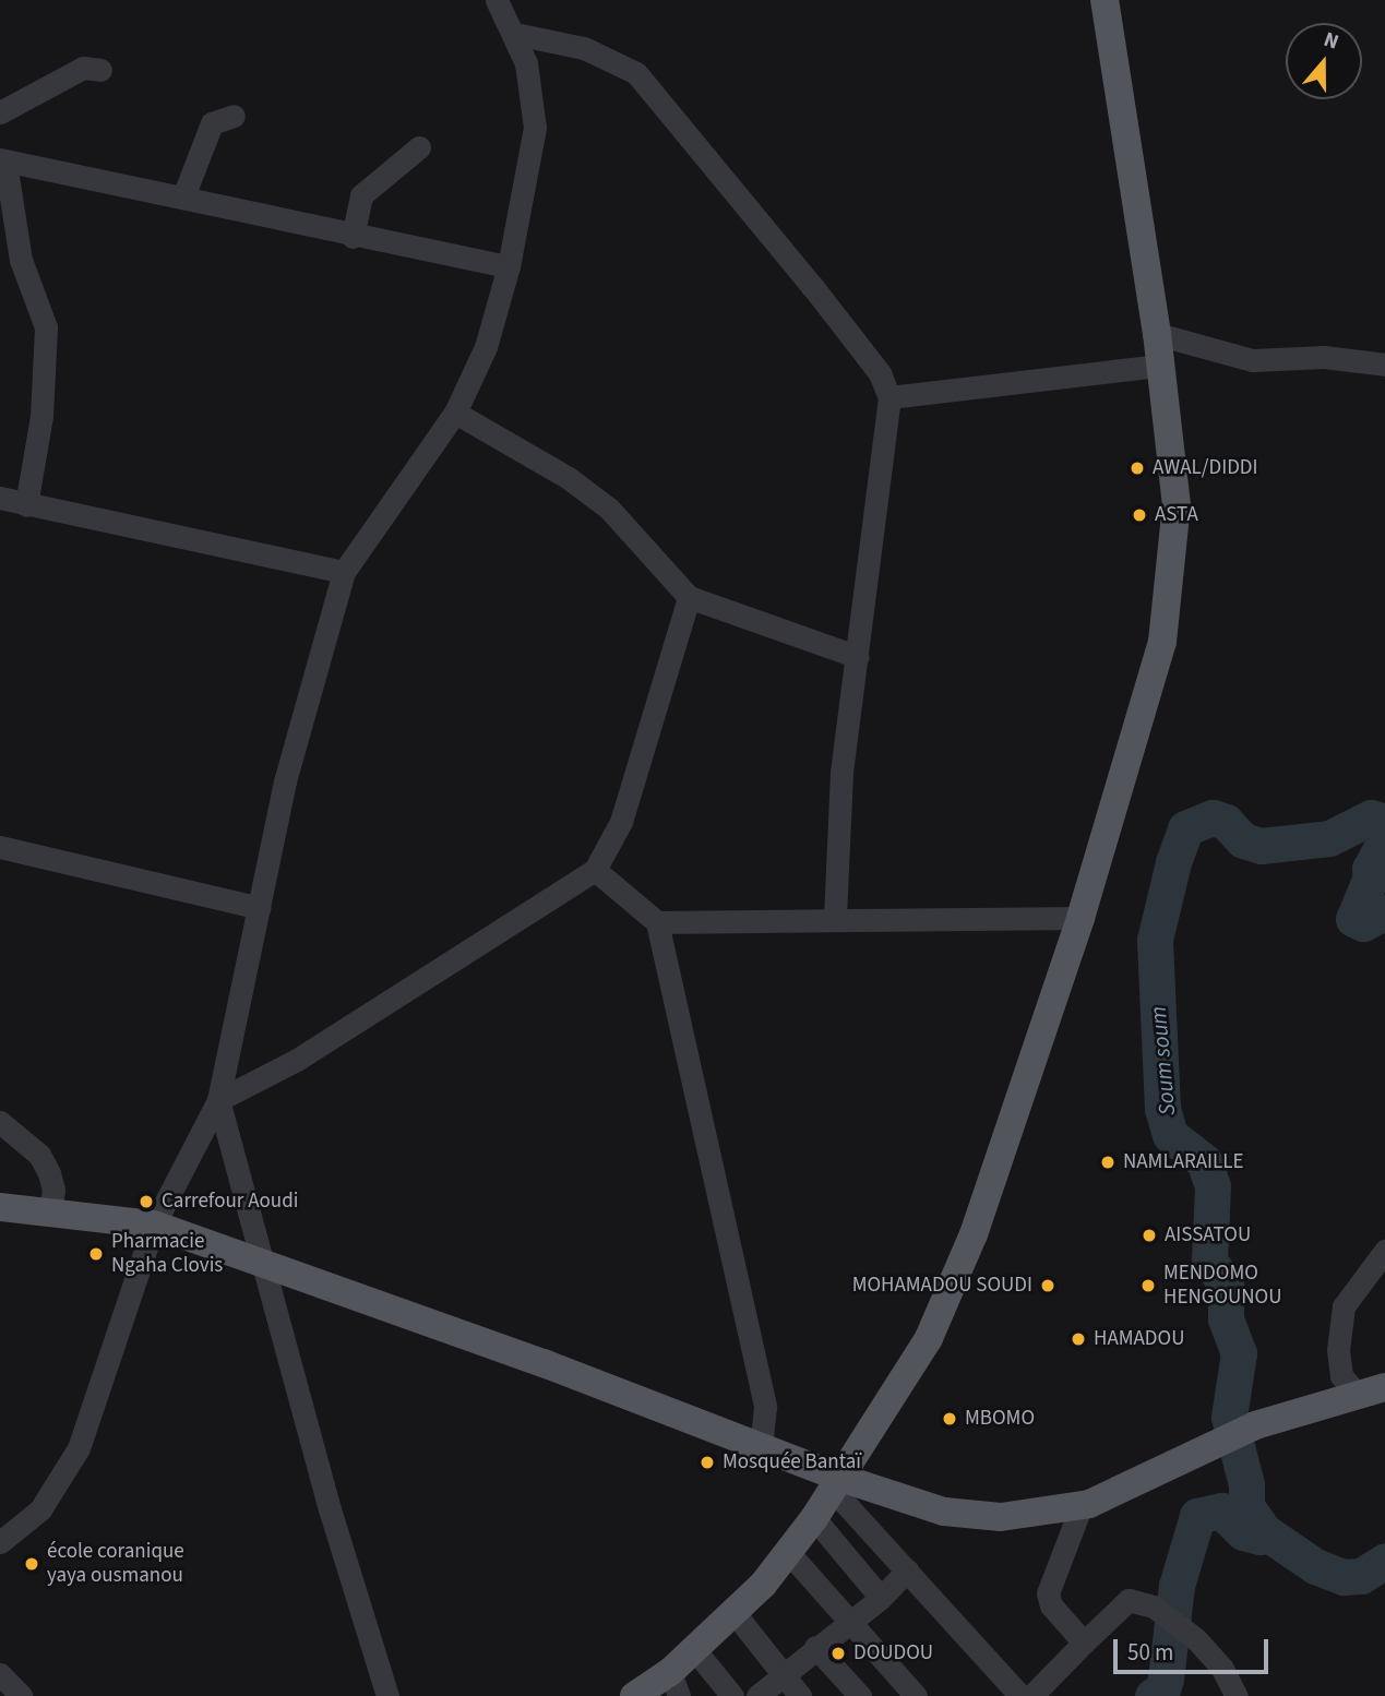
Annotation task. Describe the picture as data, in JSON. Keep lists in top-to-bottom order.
{
  "water": ["Soum soum"],
  "places": [
    "AWAL/DIDDI",
    "ASTA",
    "NAMLARAILLE",
    "Carrefour Aoudi",
    "AISSATOU",
    "Pharmacie Ngaha Clovis",
    "MOHAMADOU SOUDI",
    "MENDOMO HENGOUNOU",
    "HAMADOU",
    "MBOMO",
    "Mosquée Bantaï",
    "école coranique yaya ousmanou",
    "DOUDOU"
  ],
  "scale_bar": "50 m",
  "north": "top"
}
